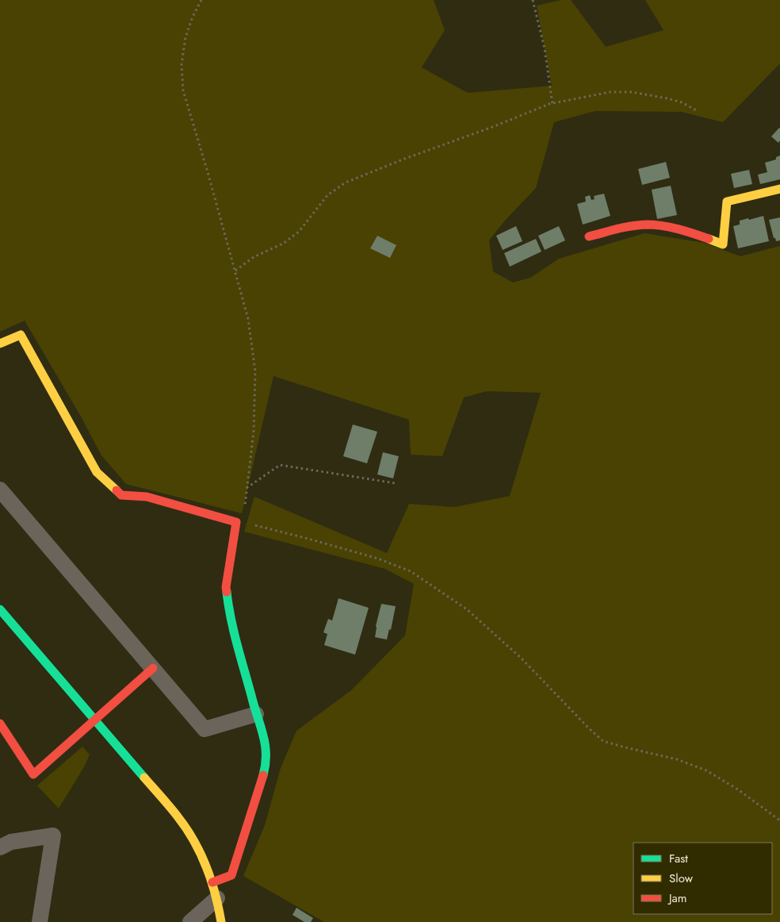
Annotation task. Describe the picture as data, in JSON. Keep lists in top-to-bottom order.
{
  "legend": ["Fast", "Slow", "Jam"]
}
